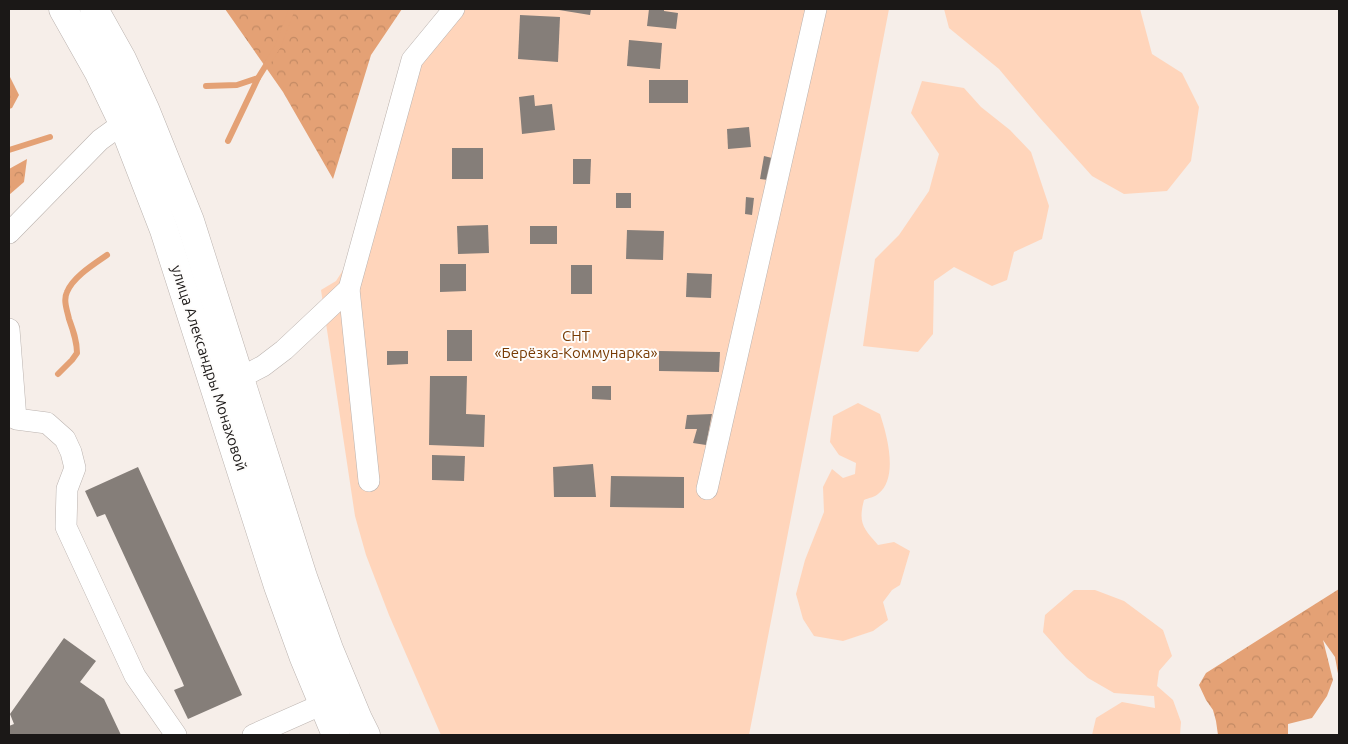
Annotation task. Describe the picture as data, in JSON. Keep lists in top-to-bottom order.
{
  "streets": {
    "main road": ["улица Александры Монаховой"]
  },
  "parks": ["СНТ «Берёзка-Коммунарка»"]
}
